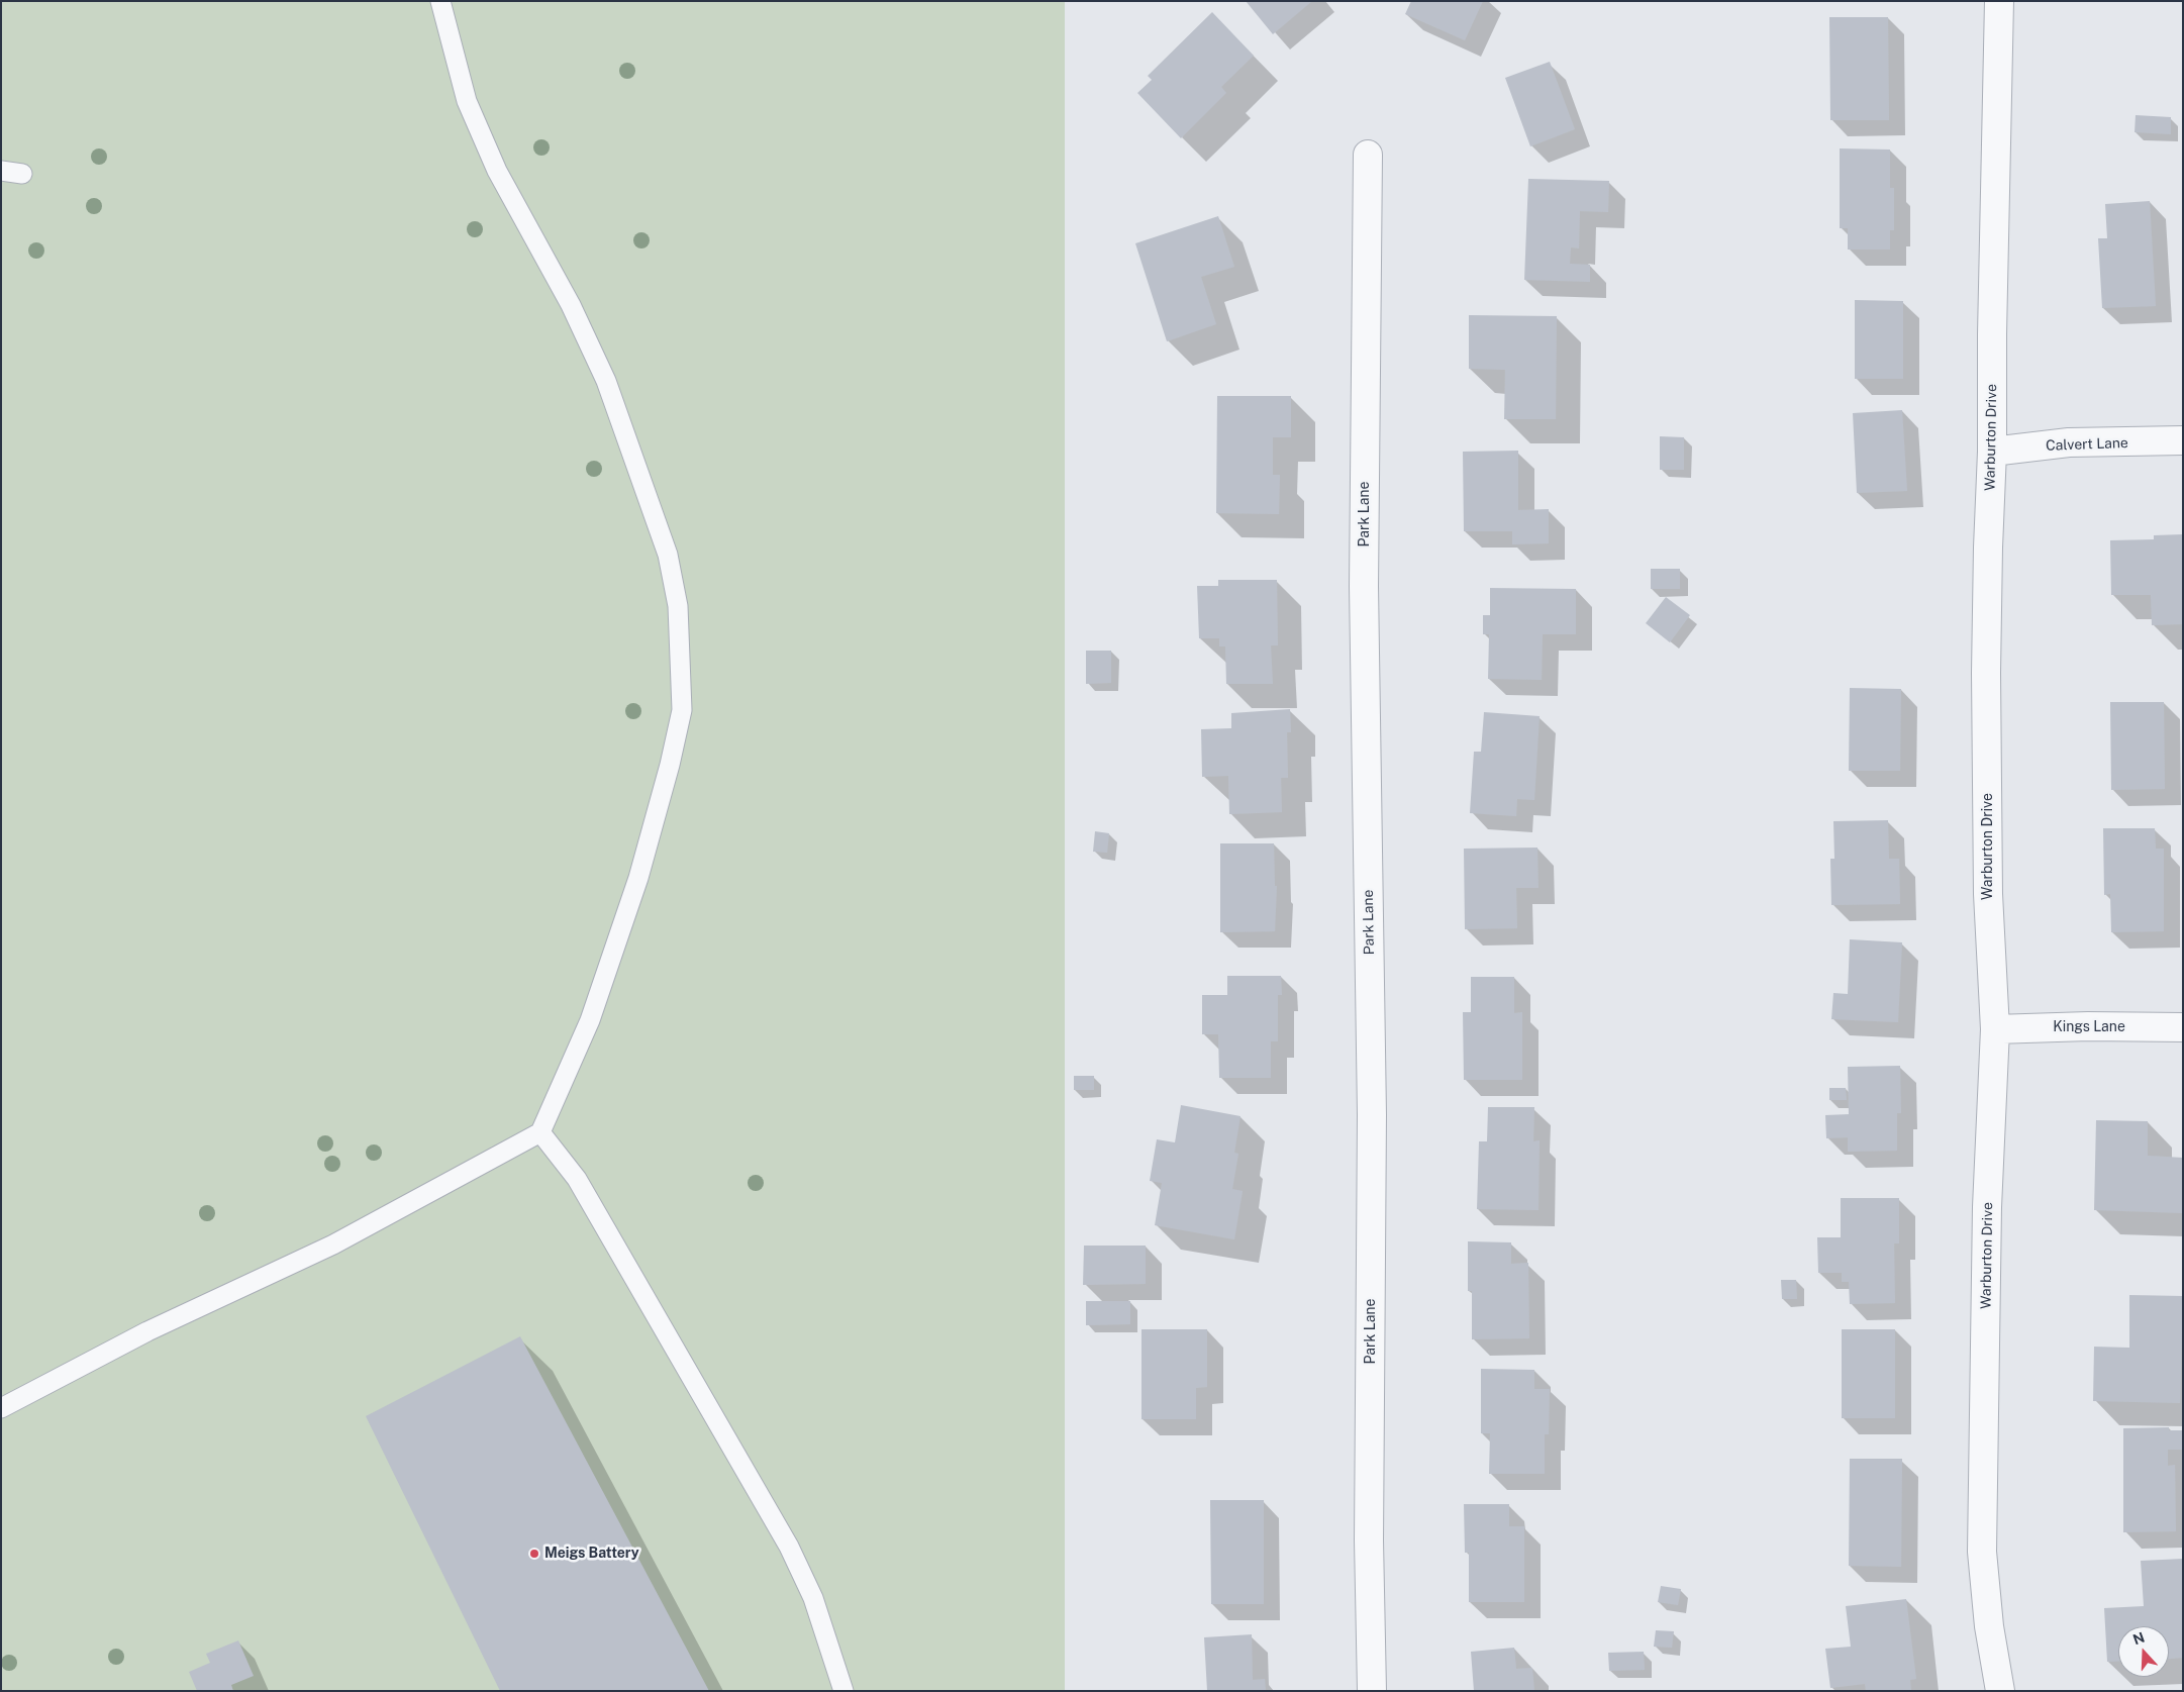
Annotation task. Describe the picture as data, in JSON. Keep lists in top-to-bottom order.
{
  "streets": {
    "street": [
      "Warburton Drive",
      "Calvert Lane",
      "Park Lane",
      "Kings Lane"
    ]
  },
  "crossings": [
    ["Warburton Drive", "Calvert Lane"],
    ["Warburton Drive", "Kings Lane"]
  ],
  "places": ["Meigs Battery"],
  "north": "top"
}
